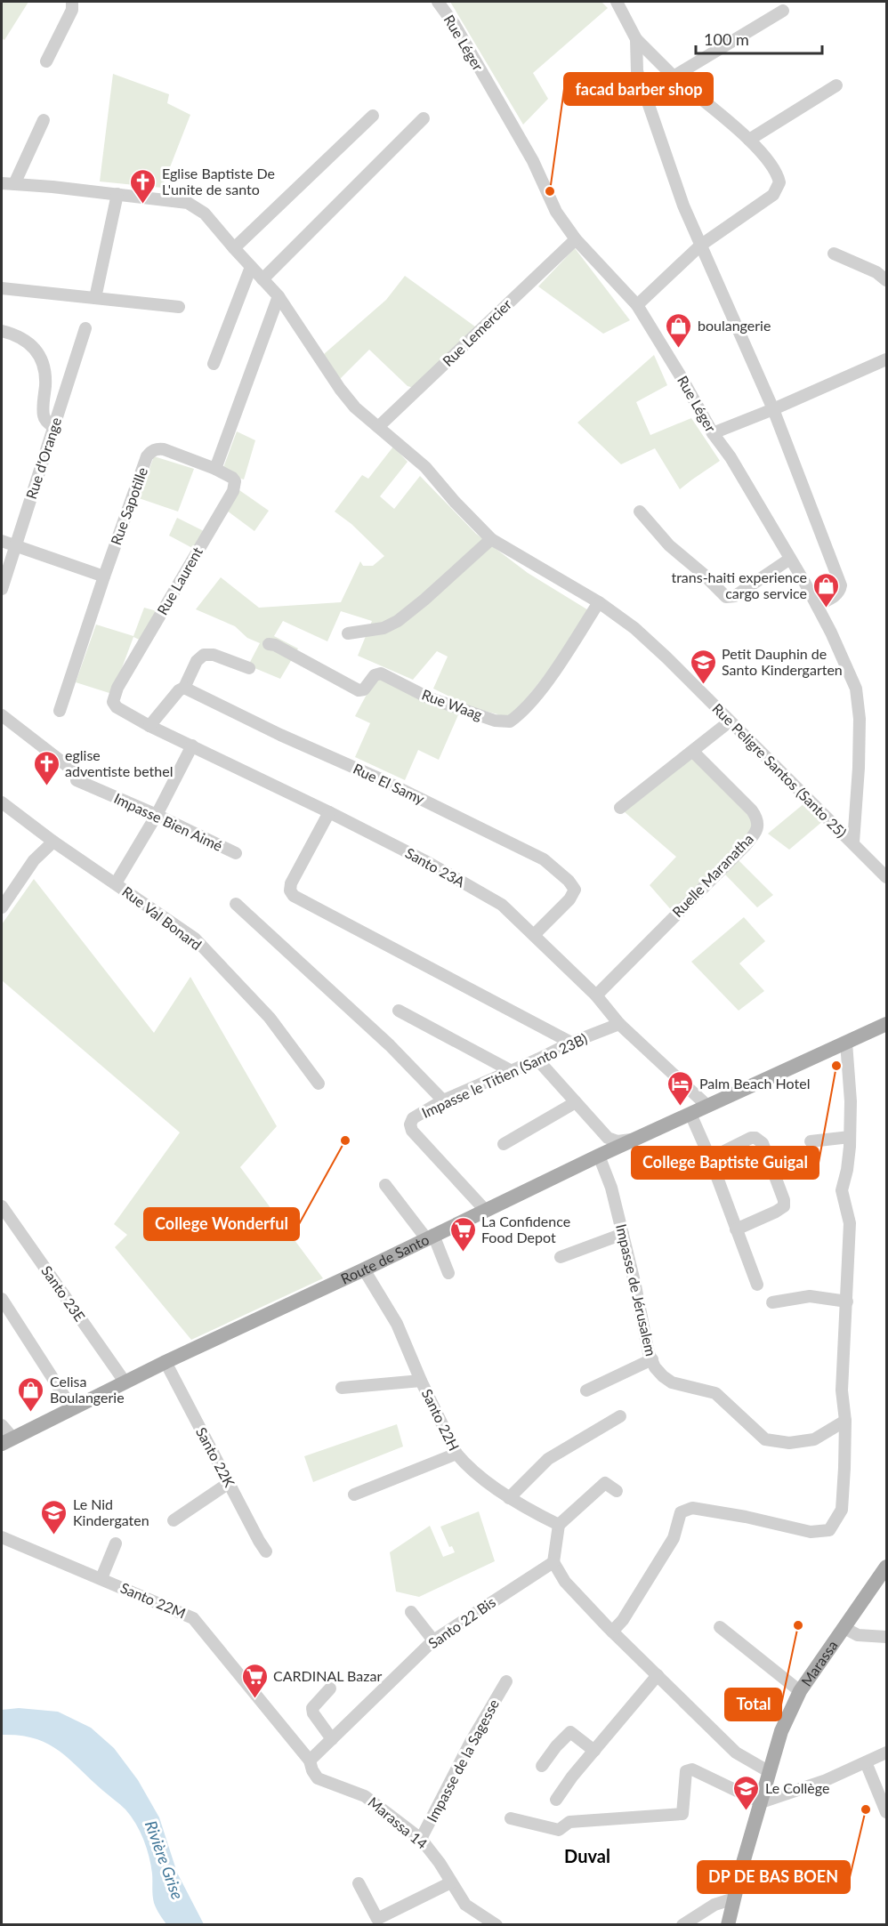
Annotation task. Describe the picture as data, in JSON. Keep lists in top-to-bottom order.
{
  "streets": {
    "main road": ["Route de Santo", "Marassa"],
    "street": [
      "Rue Léger",
      "Rue Lemercier",
      "Rue d'Orange",
      "Rue Sapotille",
      "Rue Laurent",
      "Rue Waag",
      "Rue Peligre Santos (Santo 25)",
      "Rue El Samy",
      "Impasse Bien Aimé",
      "Santo 23A",
      "Ruelle Maranatha",
      "Rue Val Bonard",
      "Impasse le Titien (Santo 23B)",
      "Impasse de Jérusalem",
      "Santo 23E",
      "Santo 22H",
      "Santo 22K",
      "Santo 22M",
      "Santo 22 Bis",
      "Impasse de la Sagesse",
      "Marassa 14"
    ]
  },
  "crossings": [
    ["Rue Léger", "Rue Lemercier"],
    ["Rue Léger", "Rue Peligre Santos (Santo 25)"],
    ["Rue Lemercier", "Rue Peligre Santos (Santo 25)"],
    ["Rue Sapotille", "Rue Laurent"],
    ["Rue Laurent", "Santo 23A"],
    ["Rue Waag", "Rue Peligre Santos (Santo 25)"],
    ["Rue El Samy", "Santo 23A"],
    ["Santo 23A", "Ruelle Maranatha"],
    ["Santo 23A", "Impasse le Titien (Santo 23B)"],
    ["Santo 23A", "Route de Santo"],
    ["Impasse le Titien (Santo 23B)", "Route de Santo"],
    ["Route de Santo", "Impasse de Jérusalem"],
    ["Route de Santo", "Santo 23E"],
    ["Route de Santo", "Santo 22H"],
    ["Route de Santo", "Santo 22K"],
    ["Santo 22M", "Santo 22 Bis"],
    ["Santo 22M", "Marassa 14"],
    ["Santo 22 Bis", "Marassa 14"],
    ["Impasse de la Sagesse", "Marassa 14"]
  ],
  "districts": ["Duval"],
  "water": ["Rivière Grise"],
  "places": {
    "other": [
      "facad barber shop",
      "College Baptiste Guigal",
      "College Wonderful",
      "Total",
      "DP DE BAS BOEN"
    ],
    "church": ["Eglise Baptiste De L'unite de santo", "eglise adventiste bethel"],
    "shop": ["boulangerie", "trans-haiti experience cargo service", "Celisa Boulangerie"],
    "school or university": ["Petit Dauphin de Santo Kindergarten", "Le Nid Kindergaten", "Le Collège"],
    "hotel": ["Palm Beach Hotel"],
    "supermarket": ["La Confidence Food Depot", "CARDINAL Bazar"]
  },
  "scale_bar": "100 m"
}
